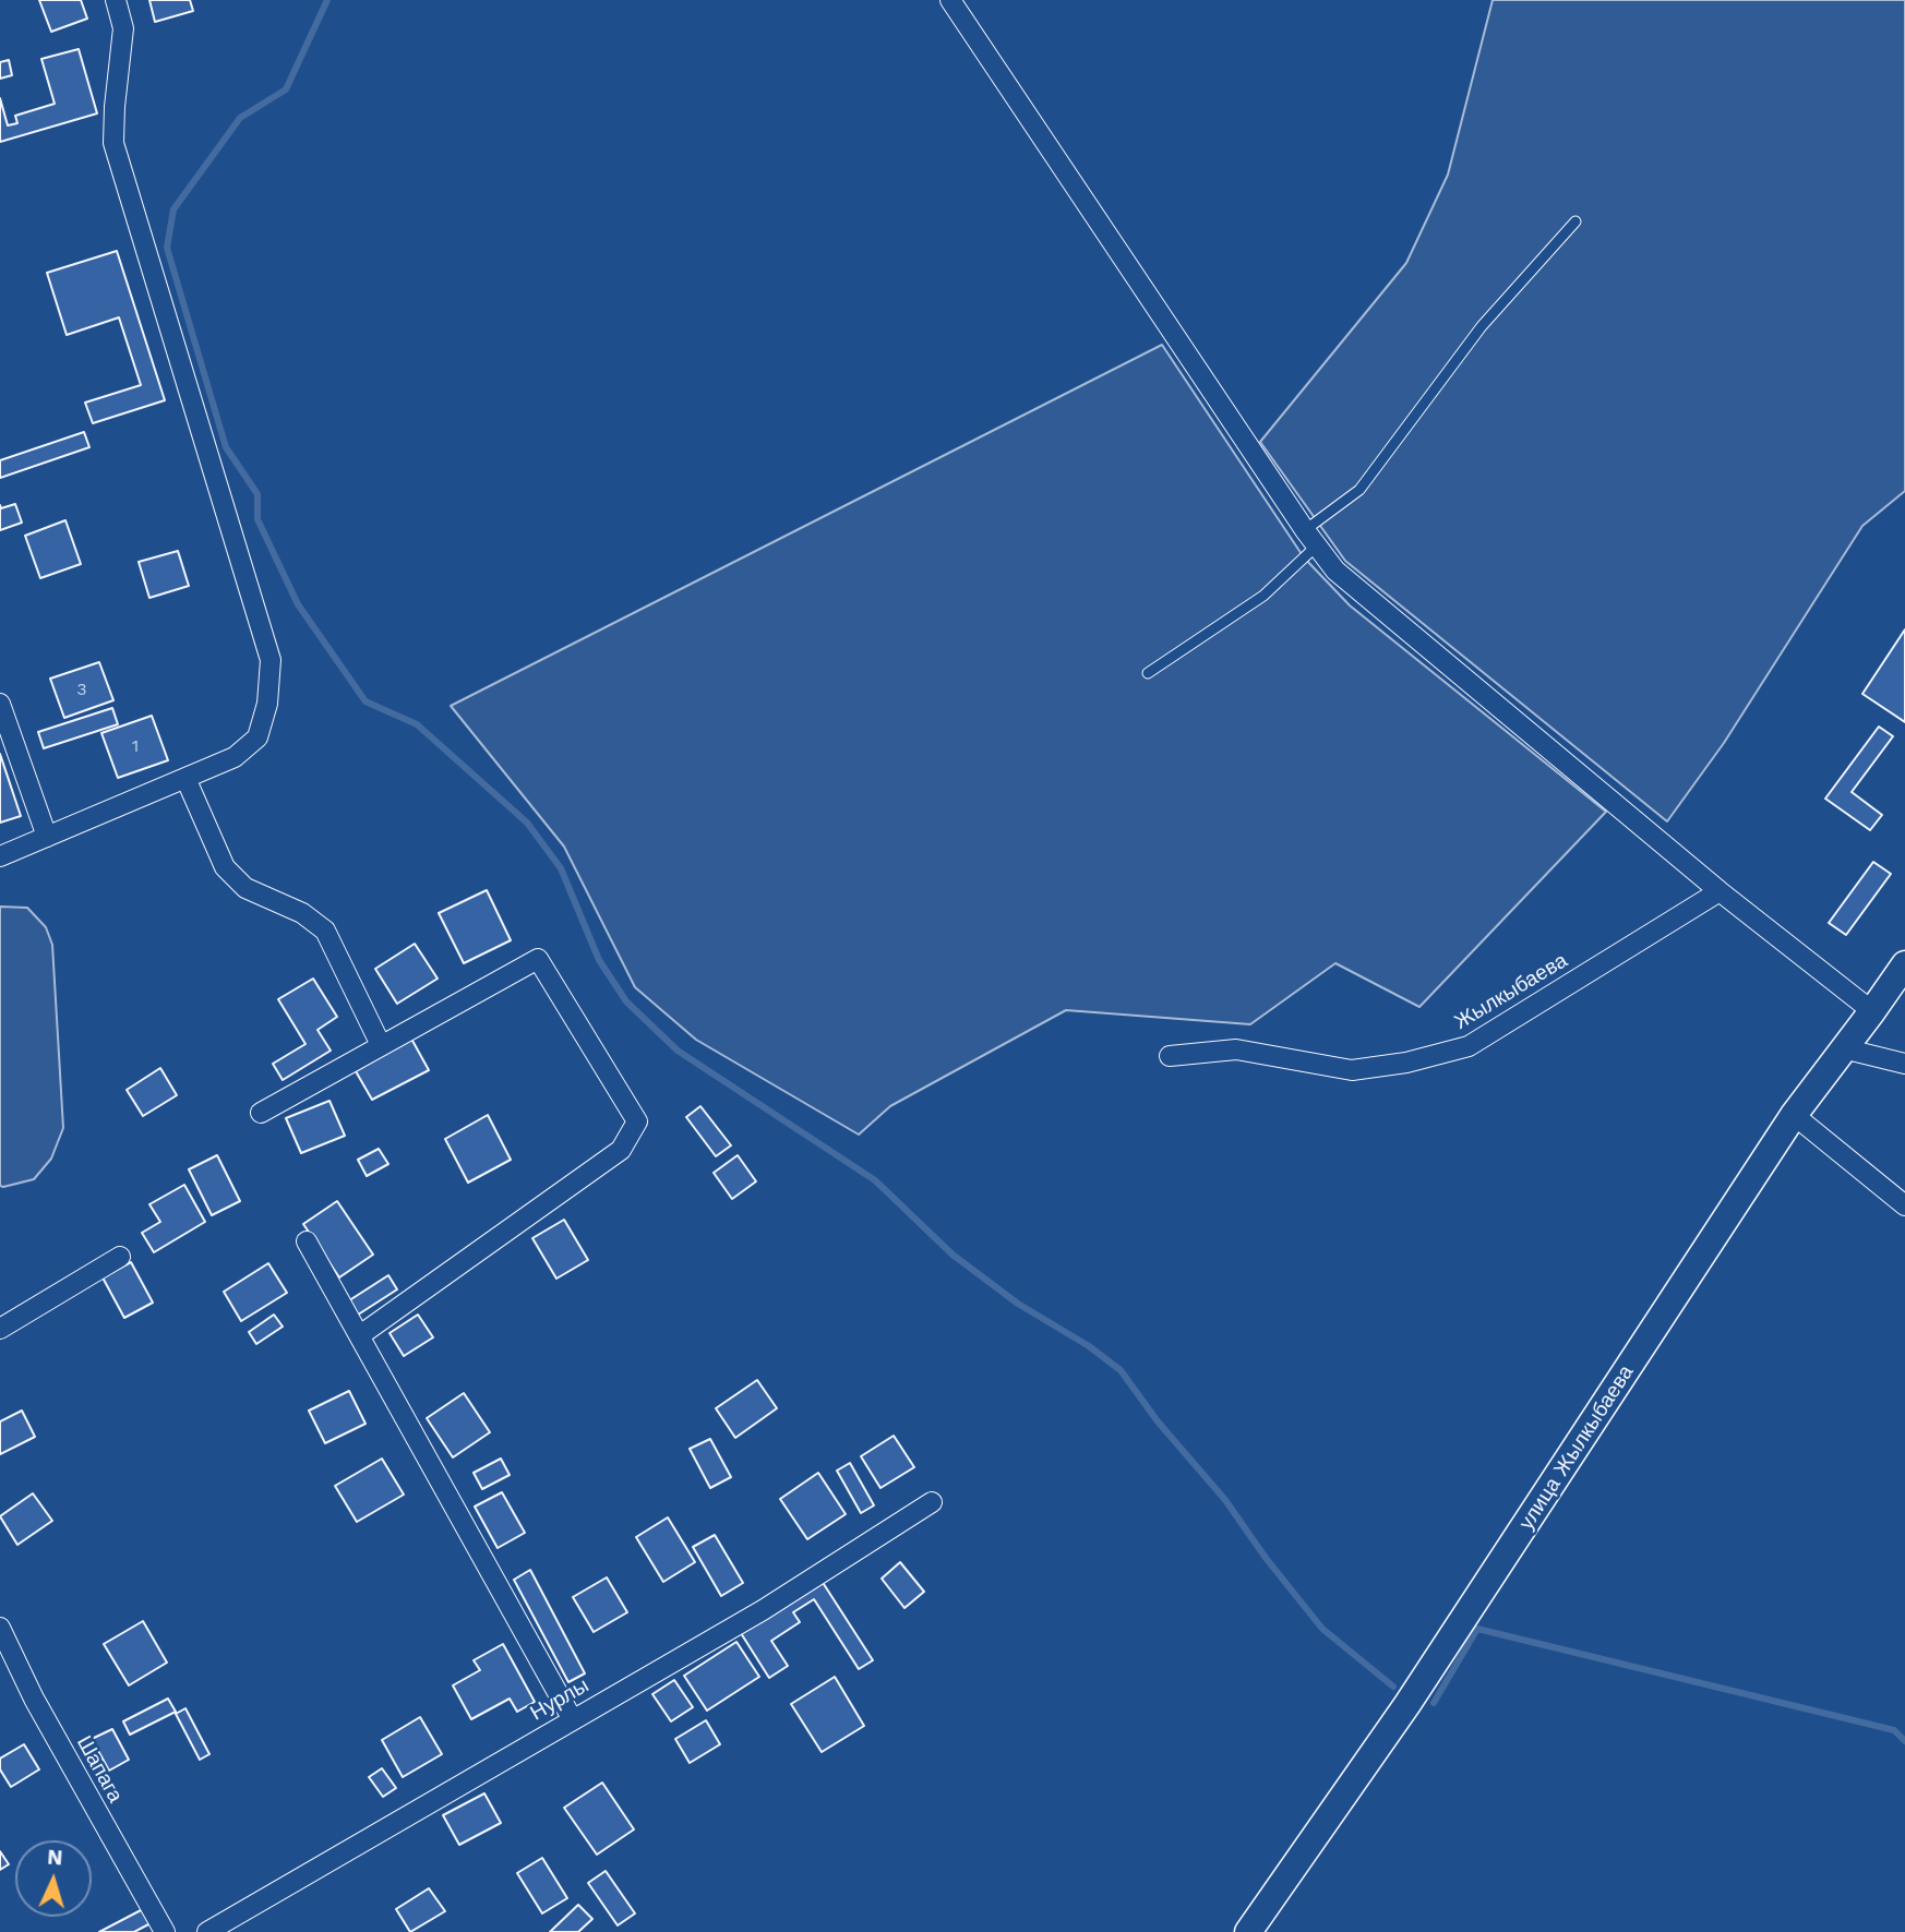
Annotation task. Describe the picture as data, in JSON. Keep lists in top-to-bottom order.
{
  "streets": {
    "main road": ["улица Жылкыбаева"],
    "street": ["Жылкыбаева", "Нурлы", "Шапага"]
  },
  "house_numbers": ["3", "1"],
  "north": "top"
}
